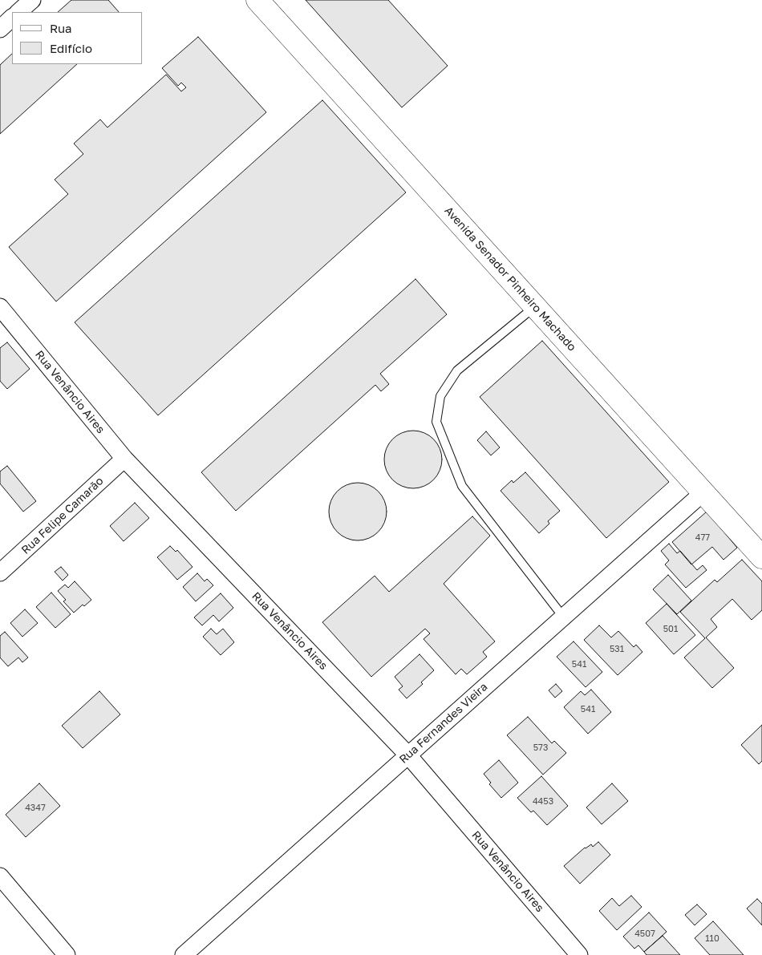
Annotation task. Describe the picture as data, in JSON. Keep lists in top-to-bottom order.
{
  "streets": {
    "main road": ["Avenida Senador Pinheiro Machado"],
    "street": ["Rua Venâncio Aires", "Rua Felipe Camarão", "Rua Fernandes Vieira"]
  },
  "crossings": [
    ["Avenida Senador Pinheiro Machado", "Rua Fernandes Vieira"],
    ["Rua Venâncio Aires", "Rua Felipe Camarão"],
    ["Rua Venâncio Aires", "Rua Fernandes Vieira"]
  ],
  "house_numbers": [
    "477",
    "501",
    "531",
    "541",
    "541",
    "573",
    "4453",
    "4347",
    "4507",
    "110"
  ],
  "legend": ["Rua", "Edifício"]
}
